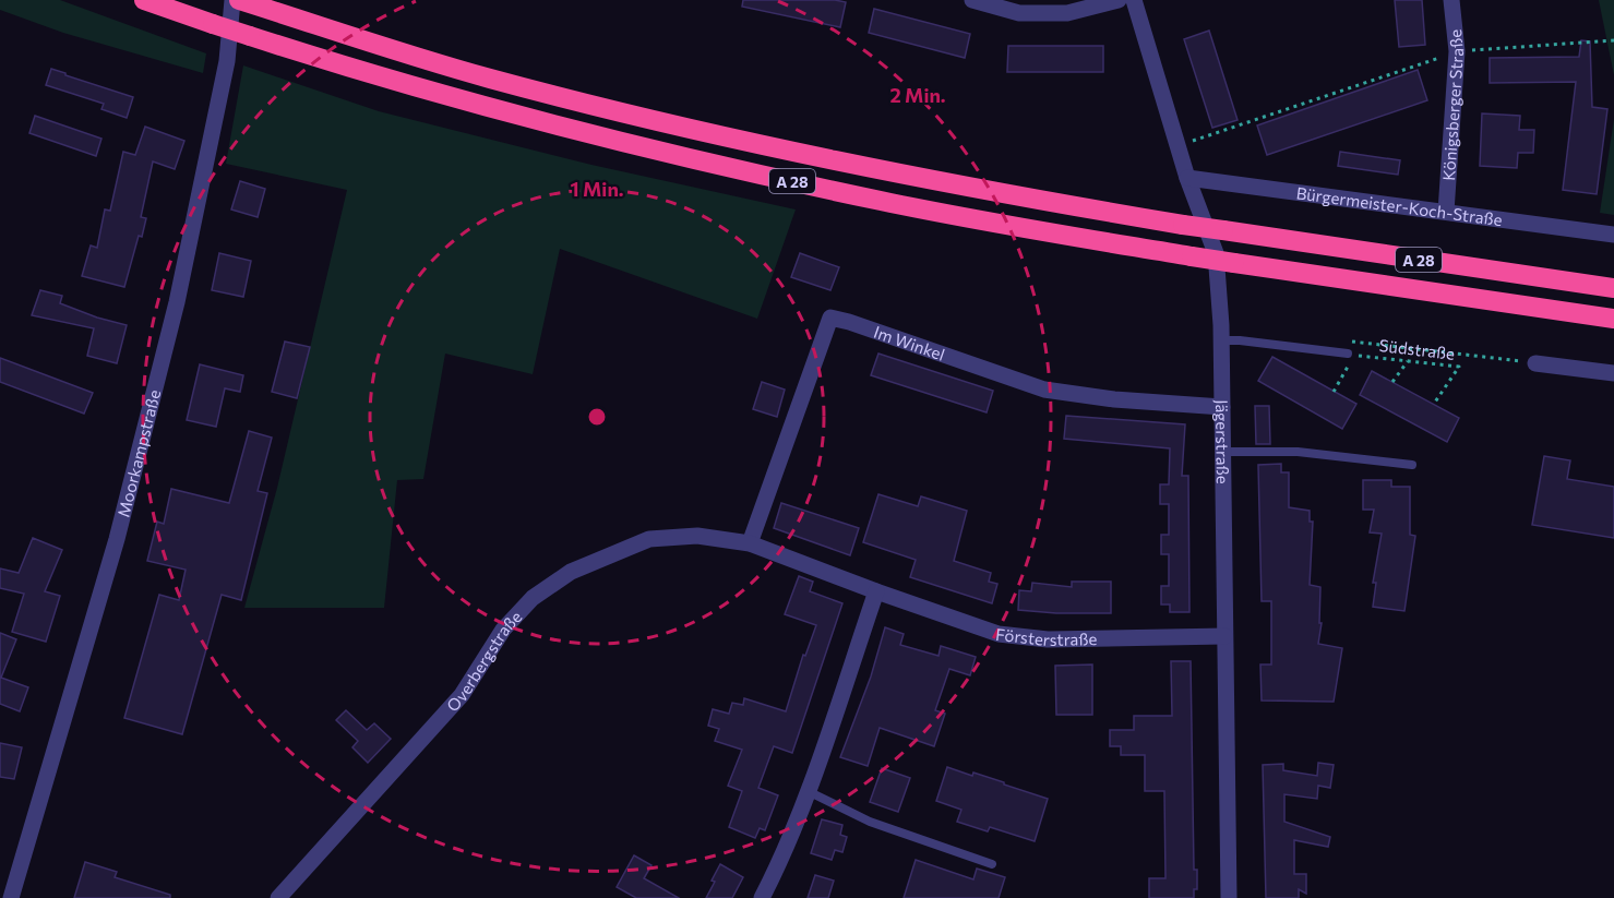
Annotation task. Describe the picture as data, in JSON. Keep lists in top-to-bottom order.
{
  "streets": {
    "highway": ["A 28"],
    "street": [
      "Königsberger Straße",
      "Bürgermeister-Koch-Straße",
      "Im Winkel",
      "Jägerstraße",
      "Moorkampstraße",
      "Försterstraße",
      "Overbergstraße"
    ],
    "path": ["Südstraße"]
  },
  "crossings": [
    ["Königsberger Straße", "Bürgermeister-Koch-Straße"],
    ["Bürgermeister-Koch-Straße", "Jägerstraße"],
    ["Im Winkel", "Jägerstraße"],
    ["Im Winkel", "Försterstraße"],
    ["Im Winkel", "Overbergstraße"],
    ["Jägerstraße", "Försterstraße"],
    ["Försterstraße", "Overbergstraße"]
  ],
  "rings": ["2 Min.", "1 Min."]
}
